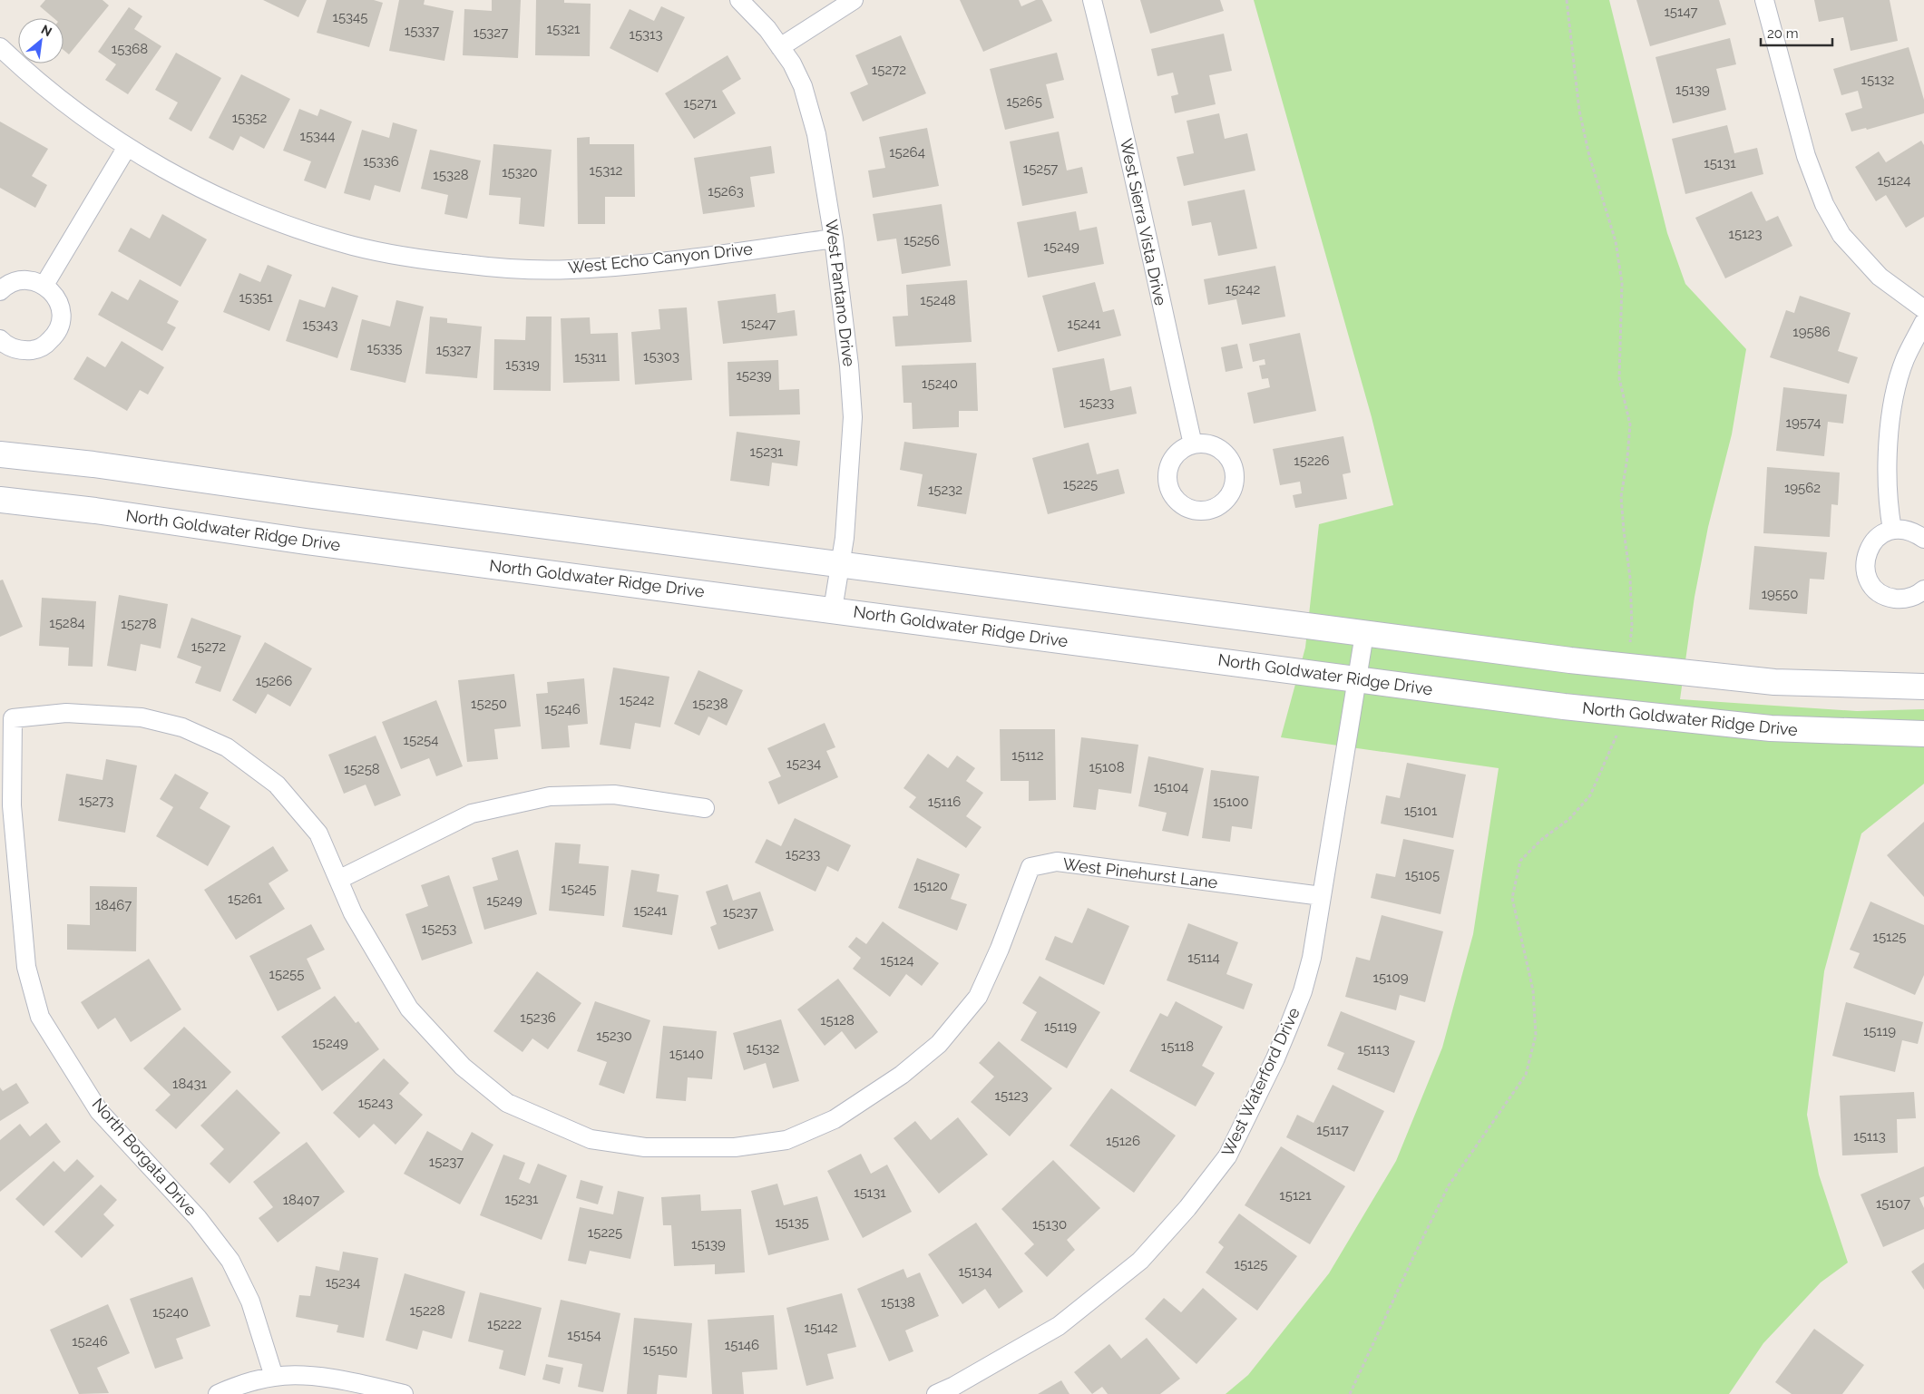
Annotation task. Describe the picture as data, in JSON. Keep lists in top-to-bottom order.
{
  "streets": {
    "street": [
      "West Sierra Vista Drive",
      "West Echo Canyon Drive",
      "West Pantano Drive",
      "North Goldwater Ridge Drive",
      "West Pinehurst Lane",
      "West Waterford Drive",
      "North Borgata Drive"
    ]
  },
  "crossings": [
    ["West Echo Canyon Drive", "West Pantano Drive"],
    ["West Pantano Drive", "North Goldwater Ridge Drive"],
    ["North Goldwater Ridge Drive", "West Waterford Drive"],
    ["West Pinehurst Lane", "West Waterford Drive"],
    ["West Pinehurst Lane", "North Borgata Drive"]
  ],
  "house_numbers": [
    "15147",
    "15345",
    "15321",
    "15337",
    "15327",
    "15313",
    "15368",
    "15272",
    "15132",
    "15139",
    "15265",
    "15271",
    "15352",
    "15344",
    "15264",
    "15336",
    "15131",
    "15257",
    "15312",
    "15320",
    "15328",
    "15124",
    "15263",
    "15123",
    "15256",
    "15249",
    "15242",
    "15351",
    "15248",
    "15247",
    "15241",
    "15343",
    "19586",
    "15335",
    "15327",
    "15303",
    "15311",
    "15319",
    "15239",
    "15240",
    "15233",
    "19574",
    "15231",
    "15226",
    "15225",
    "19562",
    "15232",
    "19550",
    "15284",
    "15278",
    "15272",
    "15266",
    "15242",
    "15250",
    "15238",
    "15246",
    "15254",
    "15112",
    "15234",
    "15108",
    "15258",
    "15104",
    "15273",
    "15116",
    "15100",
    "15101",
    "15233",
    "15105",
    "15120",
    "15245",
    "15261",
    "15249",
    "18467",
    "15241",
    "15237",
    "15253",
    "15125",
    "15114",
    "15124",
    "15255",
    "15109",
    "15236",
    "15128",
    "15119",
    "15119",
    "15230",
    "15249",
    "15118",
    "15132",
    "15113",
    "15140",
    "18431",
    "15123",
    "15243",
    "15117",
    "15113",
    "15126",
    "15237",
    "15131",
    "15121",
    "15231",
    "18407",
    "15107",
    "15135",
    "15130",
    "15225",
    "15139",
    "15125",
    "15134",
    "15234",
    "15138",
    "15228",
    "15240",
    "15222",
    "15142",
    "15154",
    "15246",
    "15146",
    "15150"
  ],
  "scale_bar": "20 m",
  "north": "top right"
}
